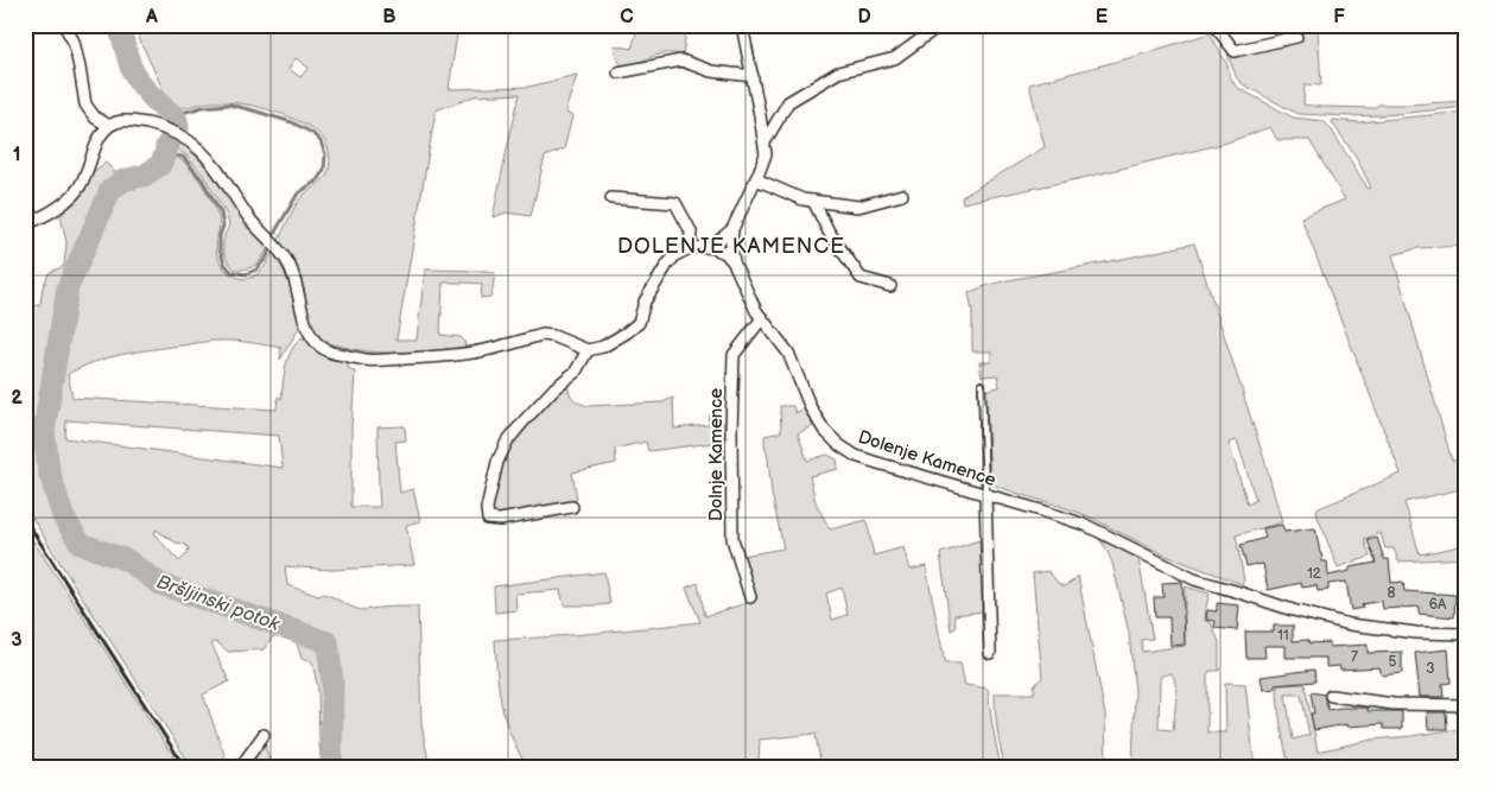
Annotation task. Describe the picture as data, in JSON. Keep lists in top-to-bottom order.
{
  "streets": {
    "street": ["Dolnje Kamence", "Dolenje Kamence"]
  },
  "crossings": [
    ["Dolnje Kamence", "Dolenje Kamence"]
  ],
  "districts": ["DOLENJE KAMENCE"],
  "water": ["Bršljinski potok"],
  "house_numbers": [
    "12",
    "8",
    "6A",
    "11",
    "7",
    "5",
    "3"
  ],
  "grid": {
    "columns": [
      "A",
      "B",
      "C",
      "D",
      "E",
      "F"
    ],
    "rows": ["1", "2", "3"]
  }
}
